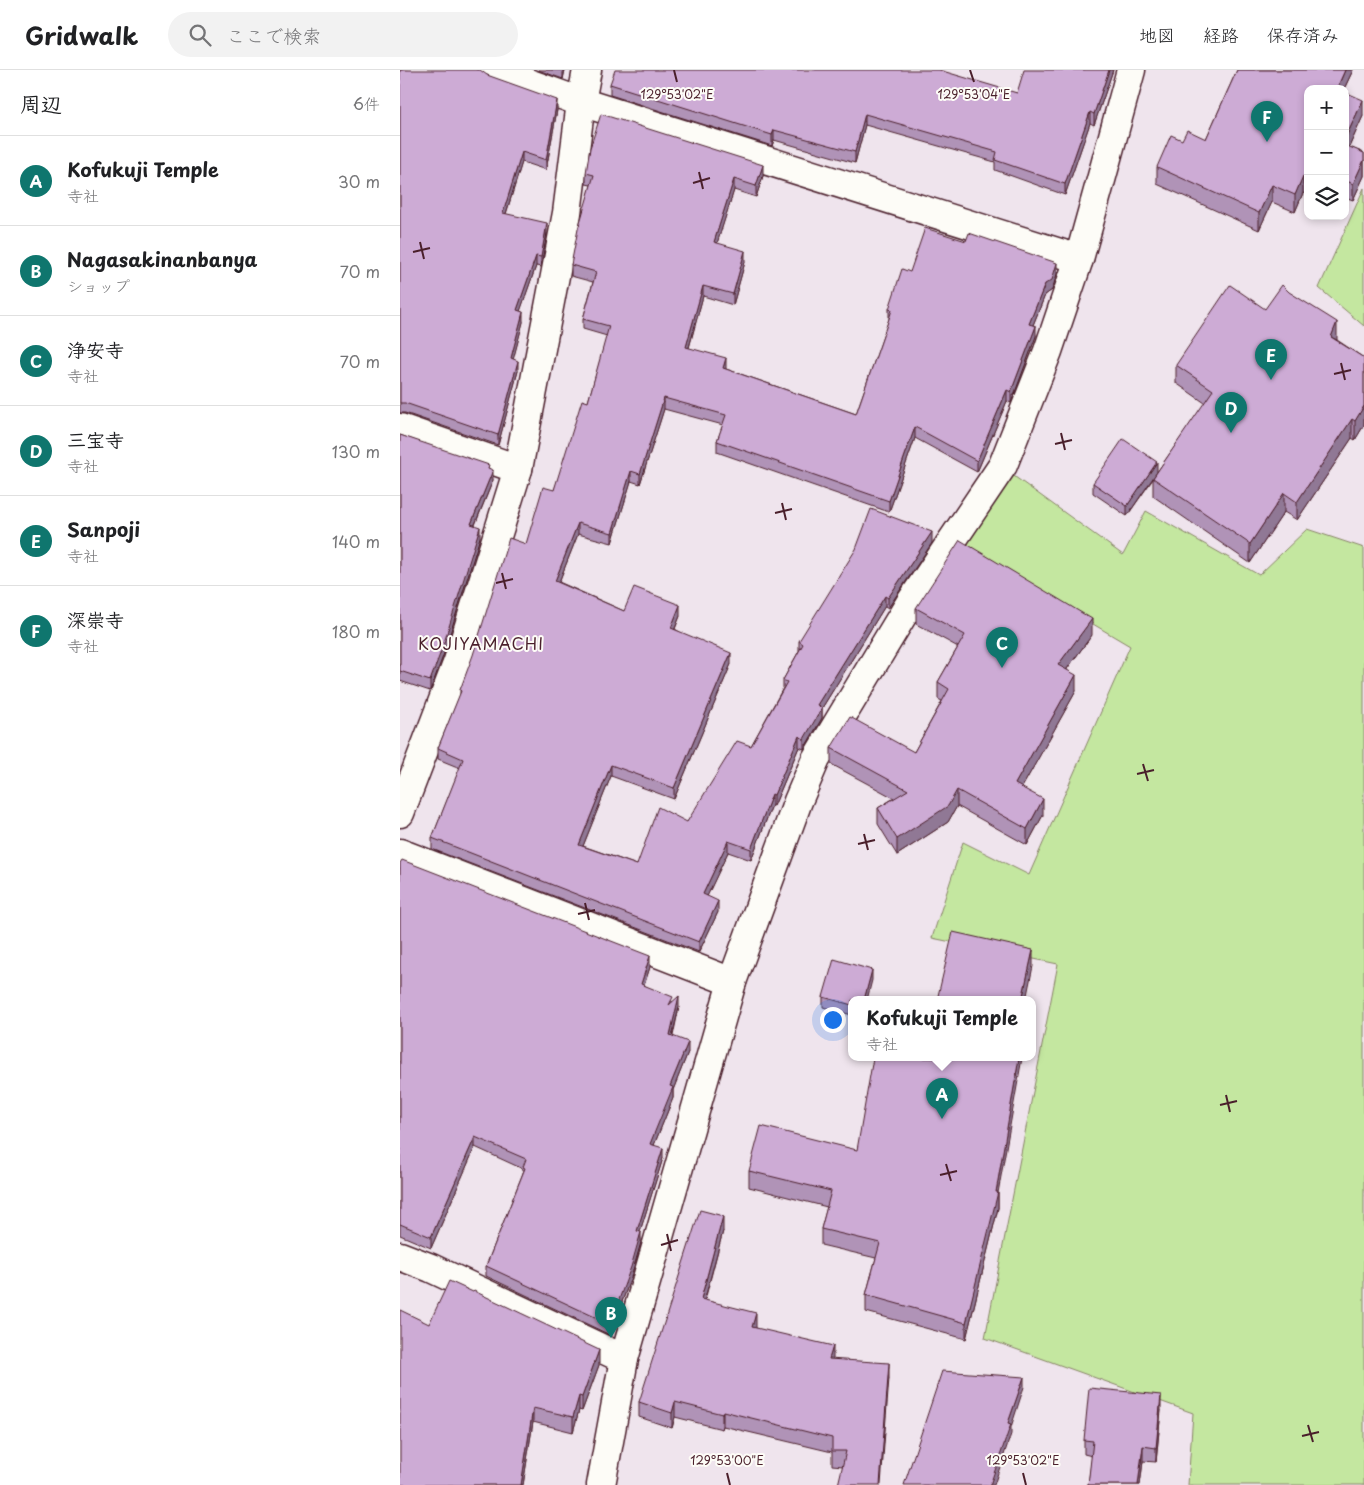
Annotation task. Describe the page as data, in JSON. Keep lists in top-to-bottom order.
{
  "districts": ["KOJIYAMACHI"],
  "page": {
    "header": "Gridwalk",
    "search": "ここで検索",
    "nav": ["地図", "経路", "保存済み"],
    "heading": ["周辺", "6件"],
    "map_buttons": ["+", "−"],
    "pins": [
      "F",
      "E",
      "D",
      "C",
      "A",
      "B"
    ],
    "list": [
      {
        "mark": "A",
        "name": "Kofukuji Temple",
        "note": "寺社",
        "value": "30 m"
      },
      {
        "mark": "B",
        "name": "Nagasakinanbanya",
        "note": "ショップ",
        "value": "70 m"
      },
      {
        "mark": "C",
        "name": "浄安寺",
        "note": "寺社",
        "value": "70 m"
      },
      {
        "mark": "D",
        "name": "三宝寺",
        "note": "寺社",
        "value": "130 m"
      },
      {
        "mark": "E",
        "name": "Sanpoji",
        "note": "寺社",
        "value": "140 m"
      },
      {
        "mark": "F",
        "name": "深崇寺",
        "note": "寺社",
        "value": "180 m"
      }
    ],
    "popup": ["Kofukuji Temple", "寺社"]
  },
  "coordinates": ["129°53'02\"E", "129°53'04\"E", "129°53'00\"E"]
}
